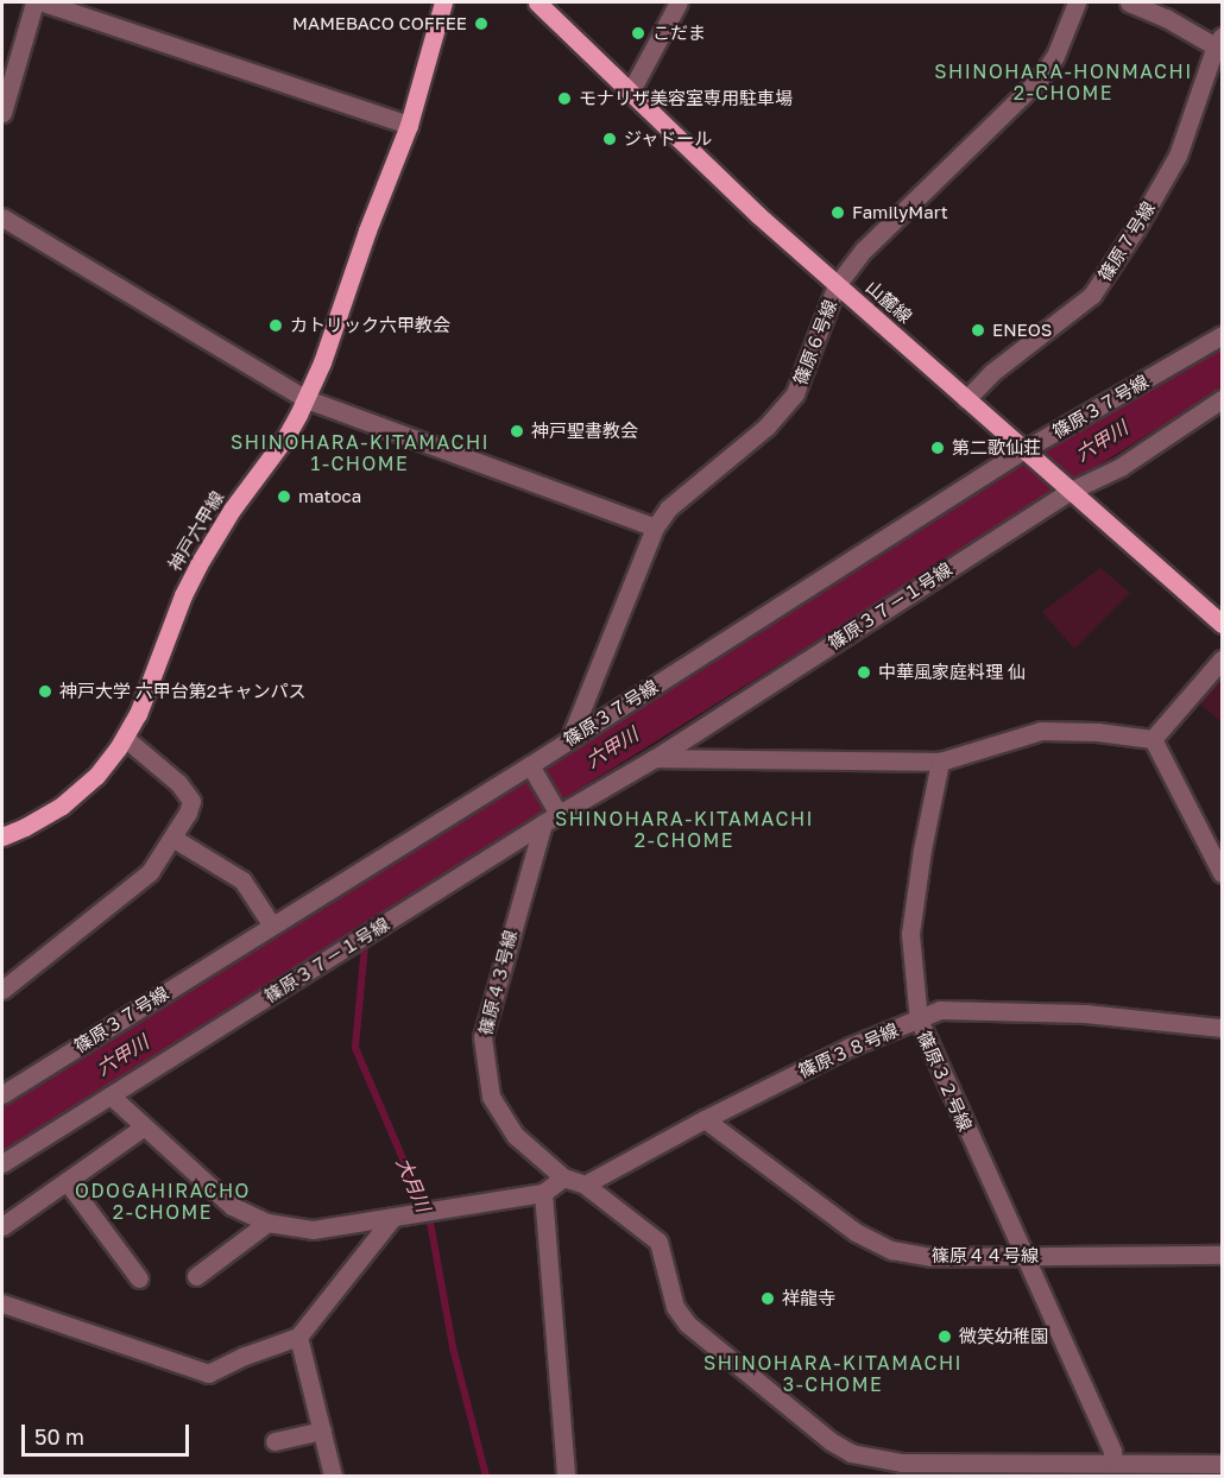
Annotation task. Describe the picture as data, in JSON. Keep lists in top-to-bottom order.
{
  "streets": {
    "main road": ["山麓線", "神戸六甲線"],
    "street": [
      "篠原７号線",
      "篠原６号線",
      "篠原３７号線",
      "篠原３７－１号線",
      "篠原４３号線",
      "篠原３８号線",
      "篠原３２号線",
      "篠原４４号線"
    ]
  },
  "crossings": [
    ["篠原７号線", "山麓線"],
    ["山麓線", "篠原６号線"],
    ["山麓線", "篠原３７号線"],
    ["山麓線", "篠原３７－１号線"],
    ["篠原６号線", "篠原３７号線"],
    ["篠原３７－１号線", "篠原４３号線"],
    ["篠原４３号線", "篠原３８号線"],
    ["篠原４３号線", "篠原３２号線"],
    ["篠原３８号線", "篠原３２号線"],
    ["篠原３８号線", "篠原４４号線"],
    ["篠原３２号線", "篠原４４号線"]
  ],
  "districts": [
    "SHINOHARA-HONMACHI 2-CHOME",
    "SHINOHARA-KITAMACHI 1-CHOME",
    "SHINOHARA-KITAMACHI 2-CHOME",
    "ODOGAHIRACHO 2-CHOME",
    "SHINOHARA-KITAMACHI 3-CHOME"
  ],
  "water": ["六甲川", "大月川"],
  "places": [
    "MAMEBACO COFFEE",
    "こだま",
    "モナリザ美容室専用駐車場",
    "ジャドール",
    "FamilyMart",
    "カトリック六甲教会",
    "ENEOS",
    "神戸聖書教会",
    "第二歌仙荘",
    "matoca",
    "中華風家庭料理 仙",
    "神戸大学 六甲台第2キャンパス",
    "祥龍寺",
    "微笑幼稚園"
  ],
  "scale_bar": "50 m"
}
